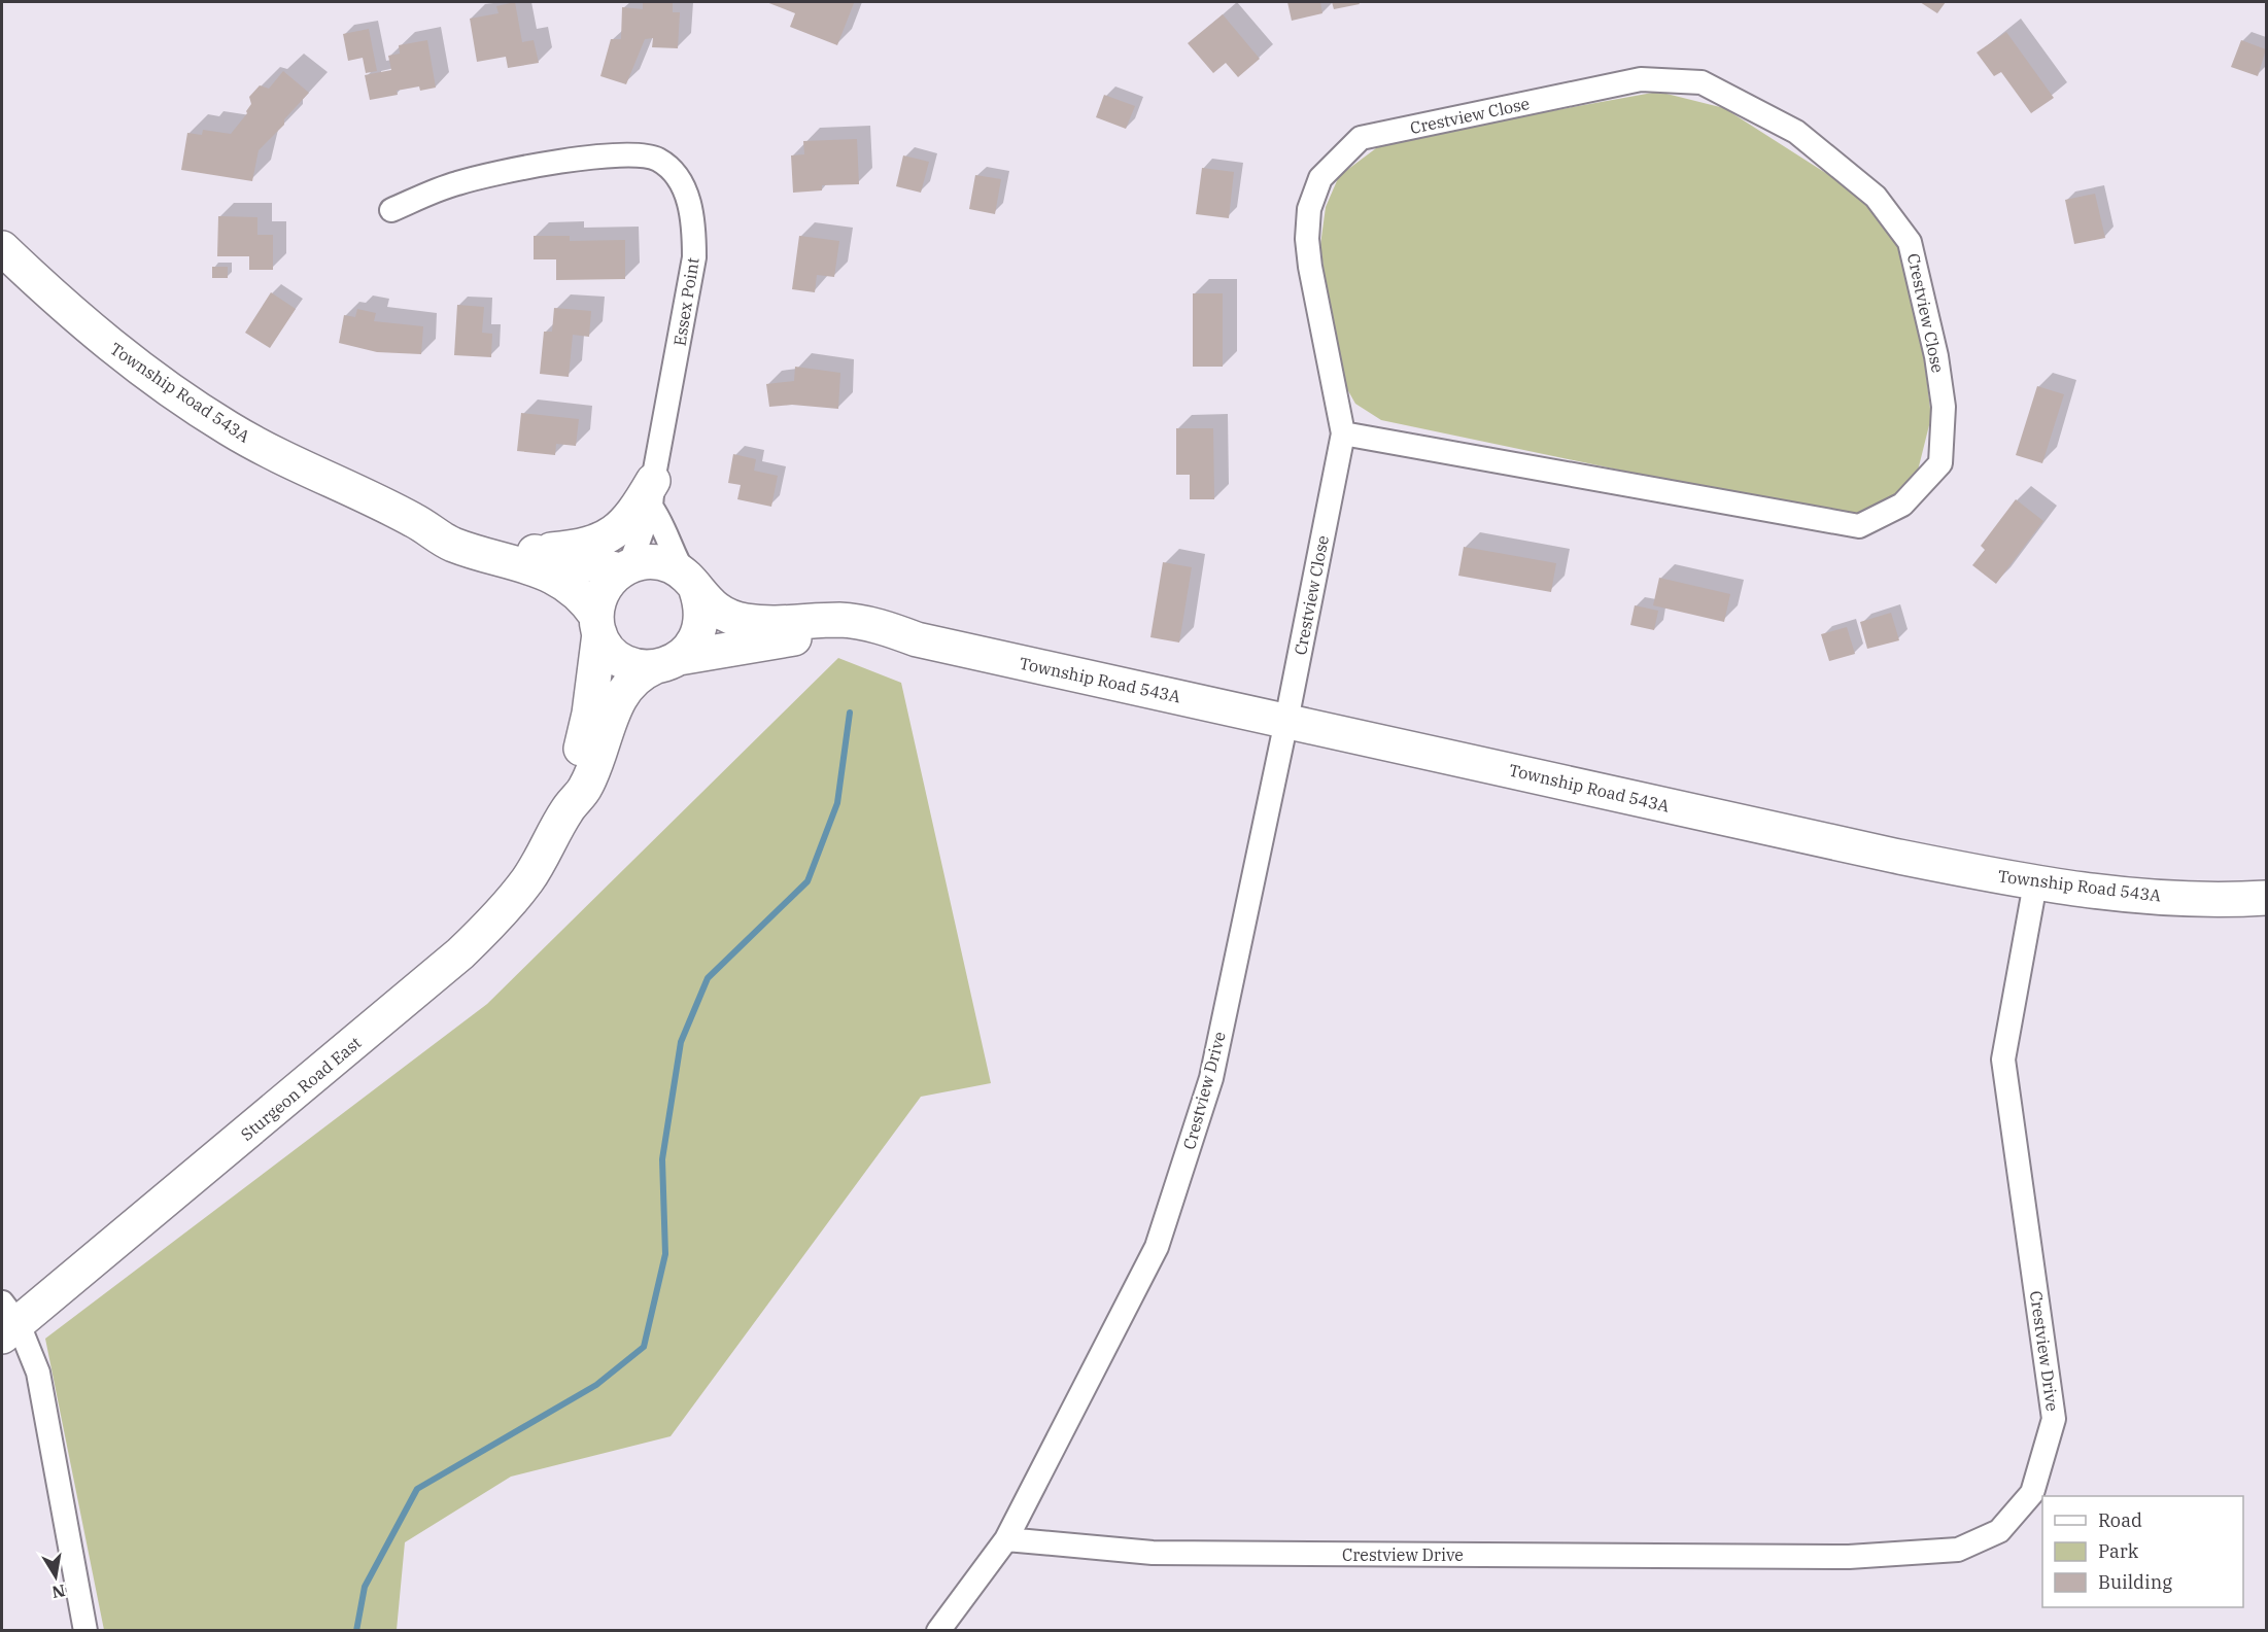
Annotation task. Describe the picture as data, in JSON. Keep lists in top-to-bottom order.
{
  "streets": {
    "main road": ["Township Road 543A", "Sturgeon Road East"],
    "street": ["Crestview Close", "Essex Point", "Crestview Drive"]
  },
  "crossings": [
    ["Crestview Close", "Township Road 543A"],
    ["Crestview Close", "Crestview Drive"],
    ["Essex Point", "Township Road 543A"],
    ["Essex Point", "Sturgeon Road East"],
    ["Township Road 543A", "Sturgeon Road East"],
    ["Township Road 543A", "Crestview Drive"]
  ],
  "legend": ["Road", "Park", "Building"],
  "north": "bottom"
}
